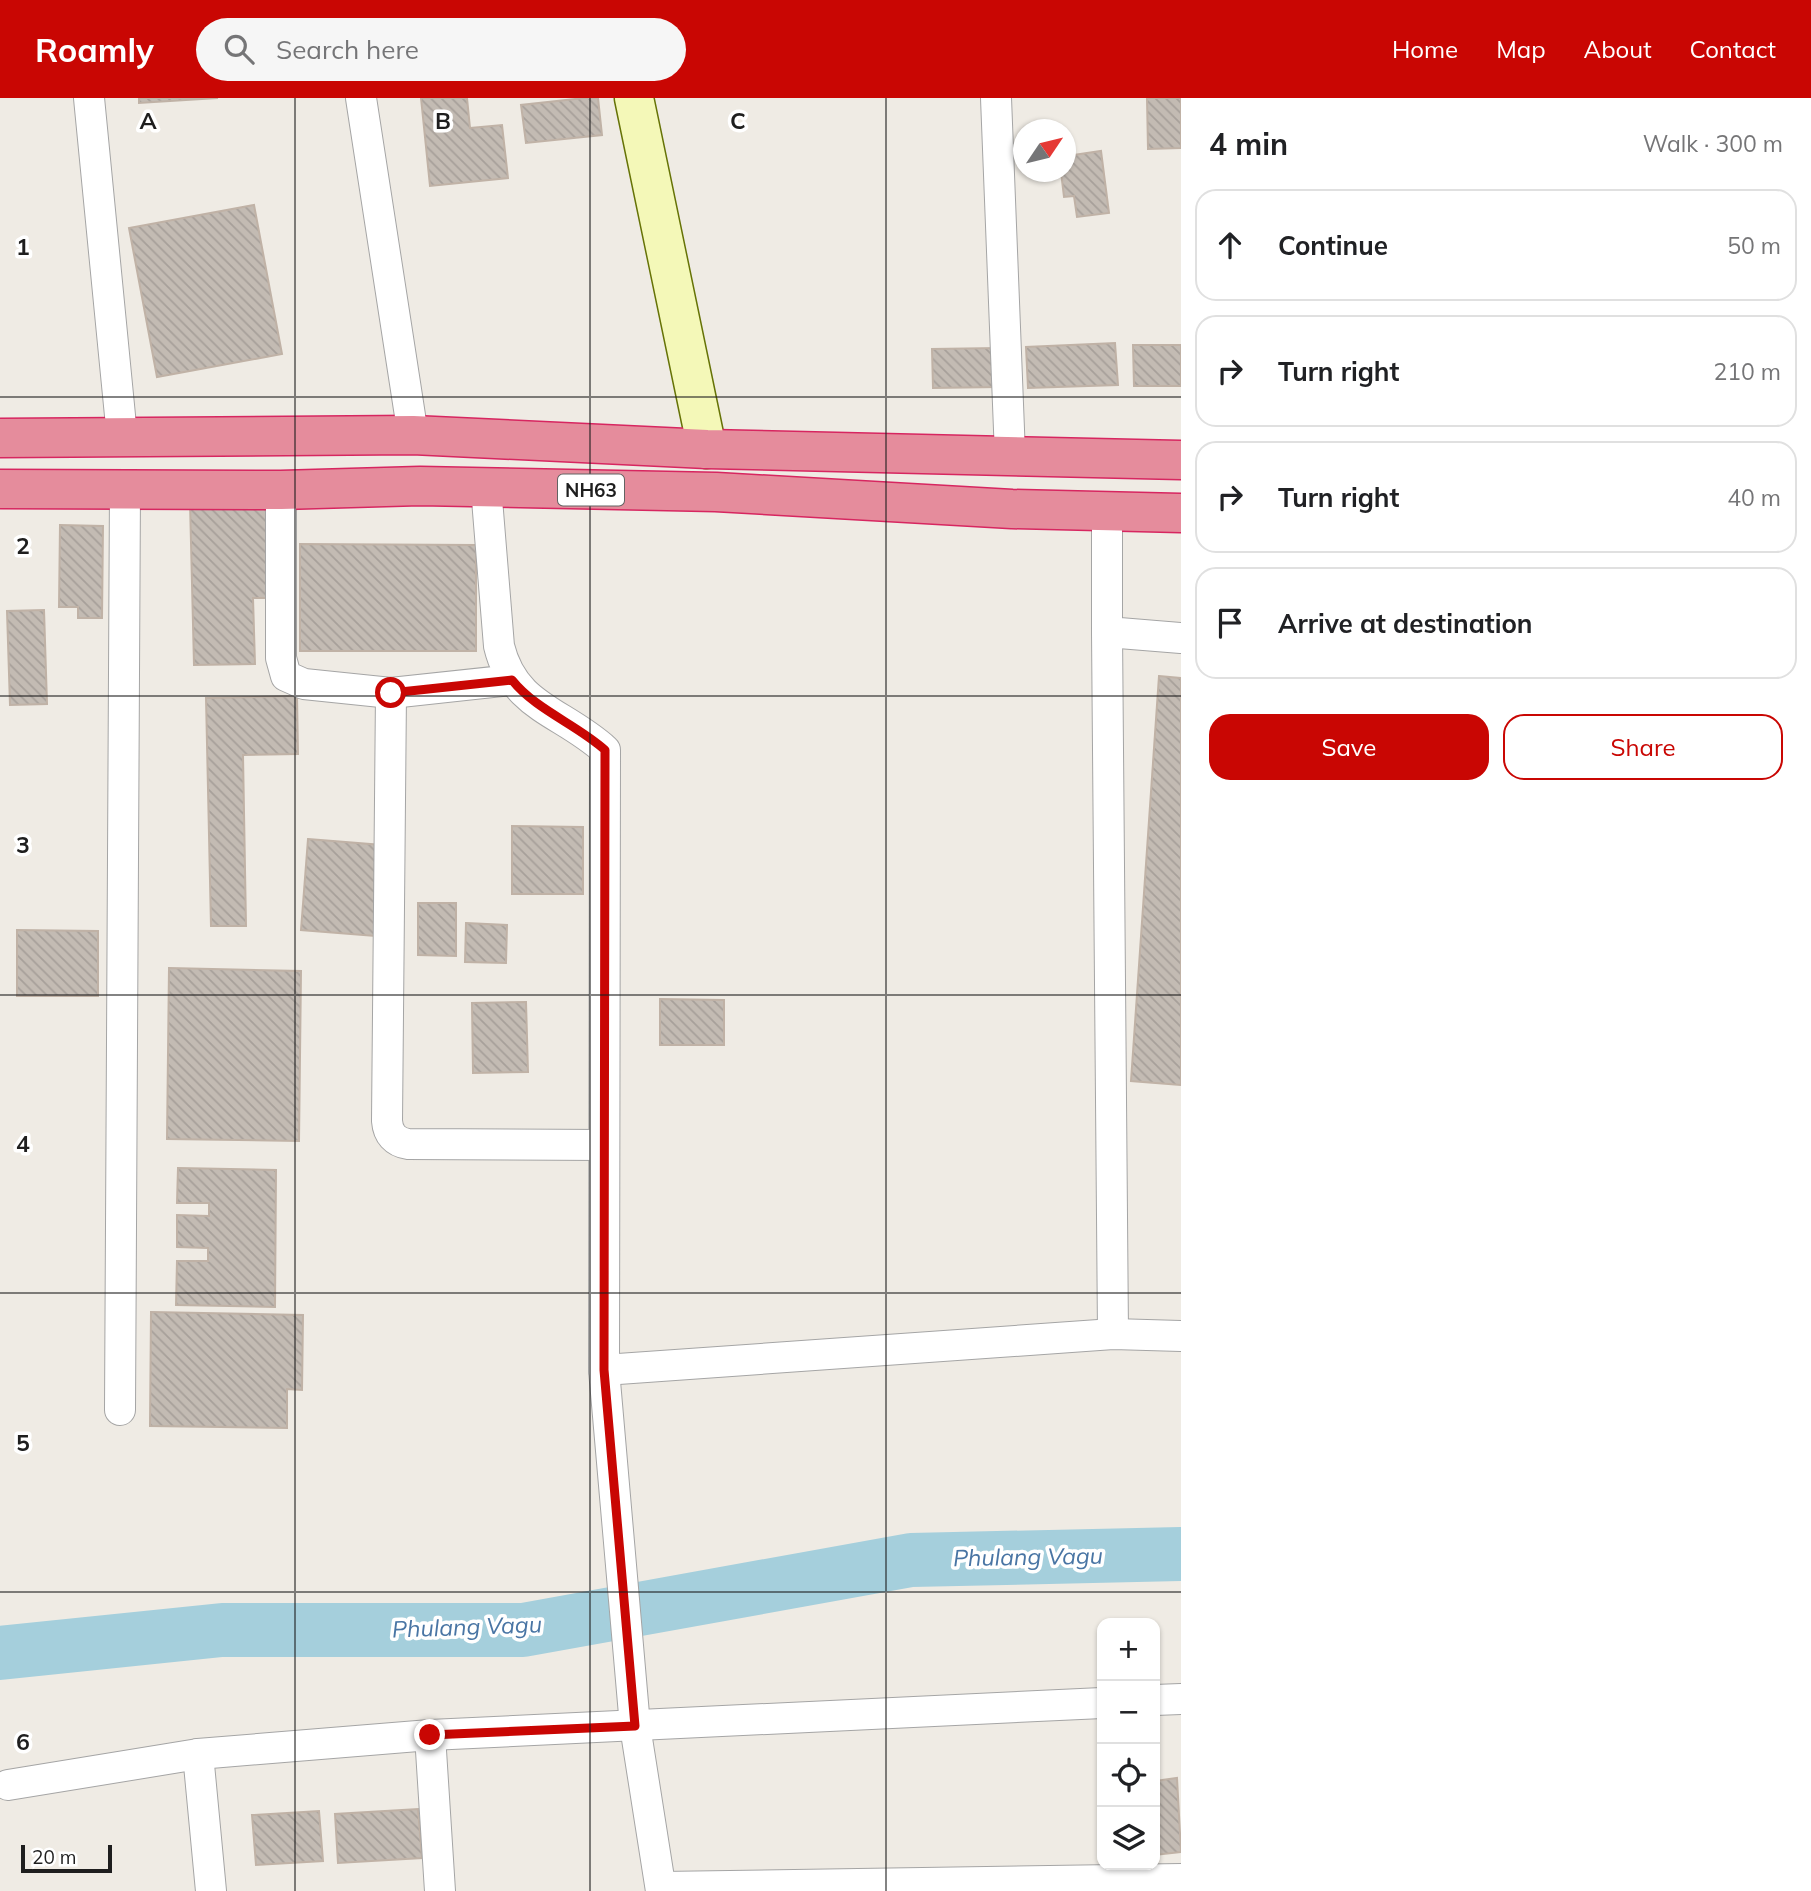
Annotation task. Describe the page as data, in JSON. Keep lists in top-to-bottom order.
{
  "streets": {
    "highway": ["NH63"]
  },
  "water": ["Phulang Vagu"],
  "scale_bar": "20 m",
  "north": "top right",
  "page": {
    "header": "Roamly",
    "search": "Search here",
    "nav": [
      "Home",
      "Map",
      "About",
      "Contact"
    ],
    "heading": ["4 min", "Walk · 300 m"],
    "list": [
      ["Continue", "50 m"],
      ["Turn right", "210 m"],
      ["Turn right", "40 m"],
      "Arrive at destination"
    ],
    "buttons": ["Save", "Share"],
    "map_buttons": ["+", "−"],
    "scale": "20 m"
  },
  "grid": {
    "columns": ["A", "B", "C"],
    "rows": [
      "1",
      "2",
      "3",
      "4",
      "5",
      "6"
    ]
  }
}
